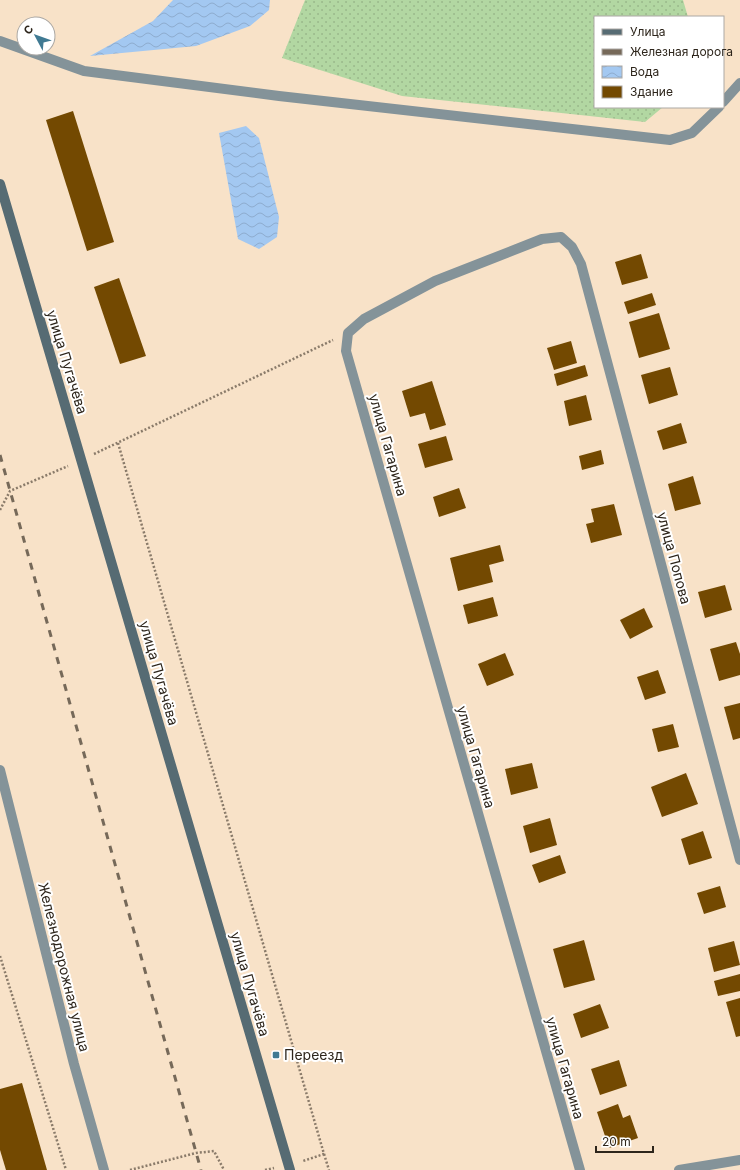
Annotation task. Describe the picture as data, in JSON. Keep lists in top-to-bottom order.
{
  "streets": {
    "street": [
      "улица Пугачёва",
      "улица Гагарина",
      "улица Попова",
      "Железнодорожная улица"
    ]
  },
  "crossings": [
    ["улица Гагарина", "улица Попова"]
  ],
  "places": {
    "transit": ["Переезд"]
  },
  "legend": [
    "Улица",
    "Железная дорога",
    "Вода",
    "Здание"
  ],
  "scale_bar": "20 m",
  "north": "top left"
}
